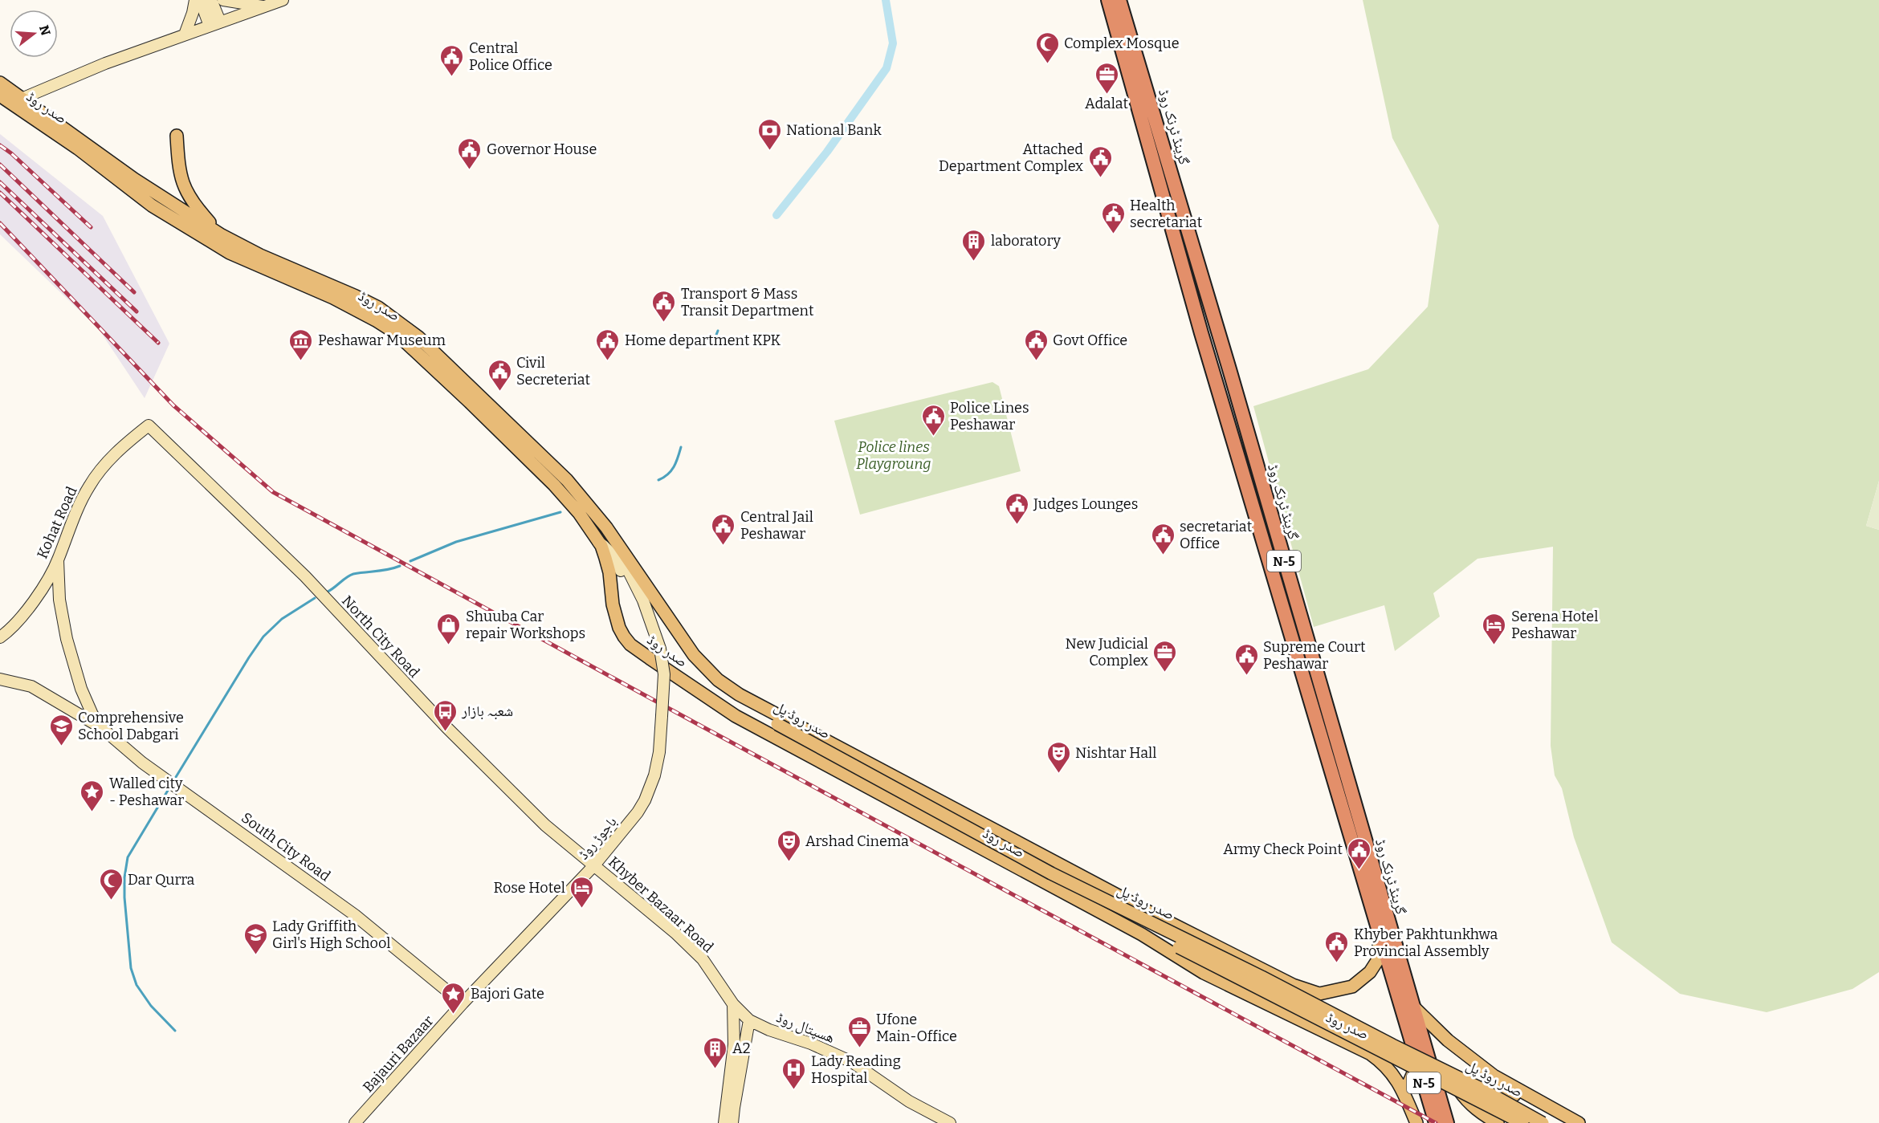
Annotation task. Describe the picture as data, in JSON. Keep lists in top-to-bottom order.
{
  "streets": {
    "highway": ["گرینڈ ٹرنک روڈ", "N-5"],
    "main road": ["صدر روڈ", "صدر روڈ پل"],
    "street": [
      "Kohat Road",
      "North City Road",
      "باجوڑ روڈ",
      "South City Road",
      "Khyber Bazaar Road",
      "ھسپتال روڈ",
      "Bajauri Bazaar"
    ]
  },
  "crossings": [
    ["صدر روڈ", "گرینڈ ٹرنک روڈ"],
    ["صدر روڈ", "صدر روڈ پل"],
    ["صدر روڈ", "باجوڑ روڈ"],
    ["Kohat Road", "North City Road"],
    ["Kohat Road", "South City Road"],
    ["North City Road", "باجوڑ روڈ"],
    ["North City Road", "Khyber Bazaar Road"],
    ["باجوڑ روڈ", "South City Road"],
    ["باجوڑ روڈ", "Khyber Bazaar Road"],
    ["باجوڑ روڈ", "Bajauri Bazaar"],
    ["South City Road", "Bajauri Bazaar"],
    ["Khyber Bazaar Road", "ھسپتال روڈ"]
  ],
  "parks": ["Police lines Playgroung"],
  "places": {
    "mosque": ["Complex Mosque", "Dar Qurra"],
    "public building": [
      "Central Police Office",
      "Governor House",
      "Attached Department Complex",
      "Health secretariat",
      "Transport & Mass Transit Department",
      "Home department KPK",
      "Govt Office",
      "Civil Secreteriat",
      "Police Lines Peshawar",
      "Judges Lounges",
      "Central Jail Peshawar",
      "secretariat Office",
      "Supreme Court Peshawar",
      "Army Check Point",
      "Khyber Pakhtunkhwa Provincial Assembly"
    ],
    "office": ["Adalat", "New Judicial Complex", "Ufone Main-Office"],
    "bank": ["National Bank"],
    "building": ["laboratory", "A2"],
    "museum": ["Peshawar Museum"],
    "shop": ["Shuuba Car repair Workshops"],
    "hotel": ["Serena Hotel Peshawar", "Rose Hotel"],
    "bus stop": ["شعبہ بازار"],
    "school or university": ["Comprehensive School Dabgari", "Lady Griffith Girl's High School"],
    "theatre": ["Nishtar Hall", "Arshad Cinema"],
    "place": ["Walled city - Peshawar", "Bajori Gate"],
    "hospital": ["Lady Reading Hospital"]
  },
  "north": "right"
}
